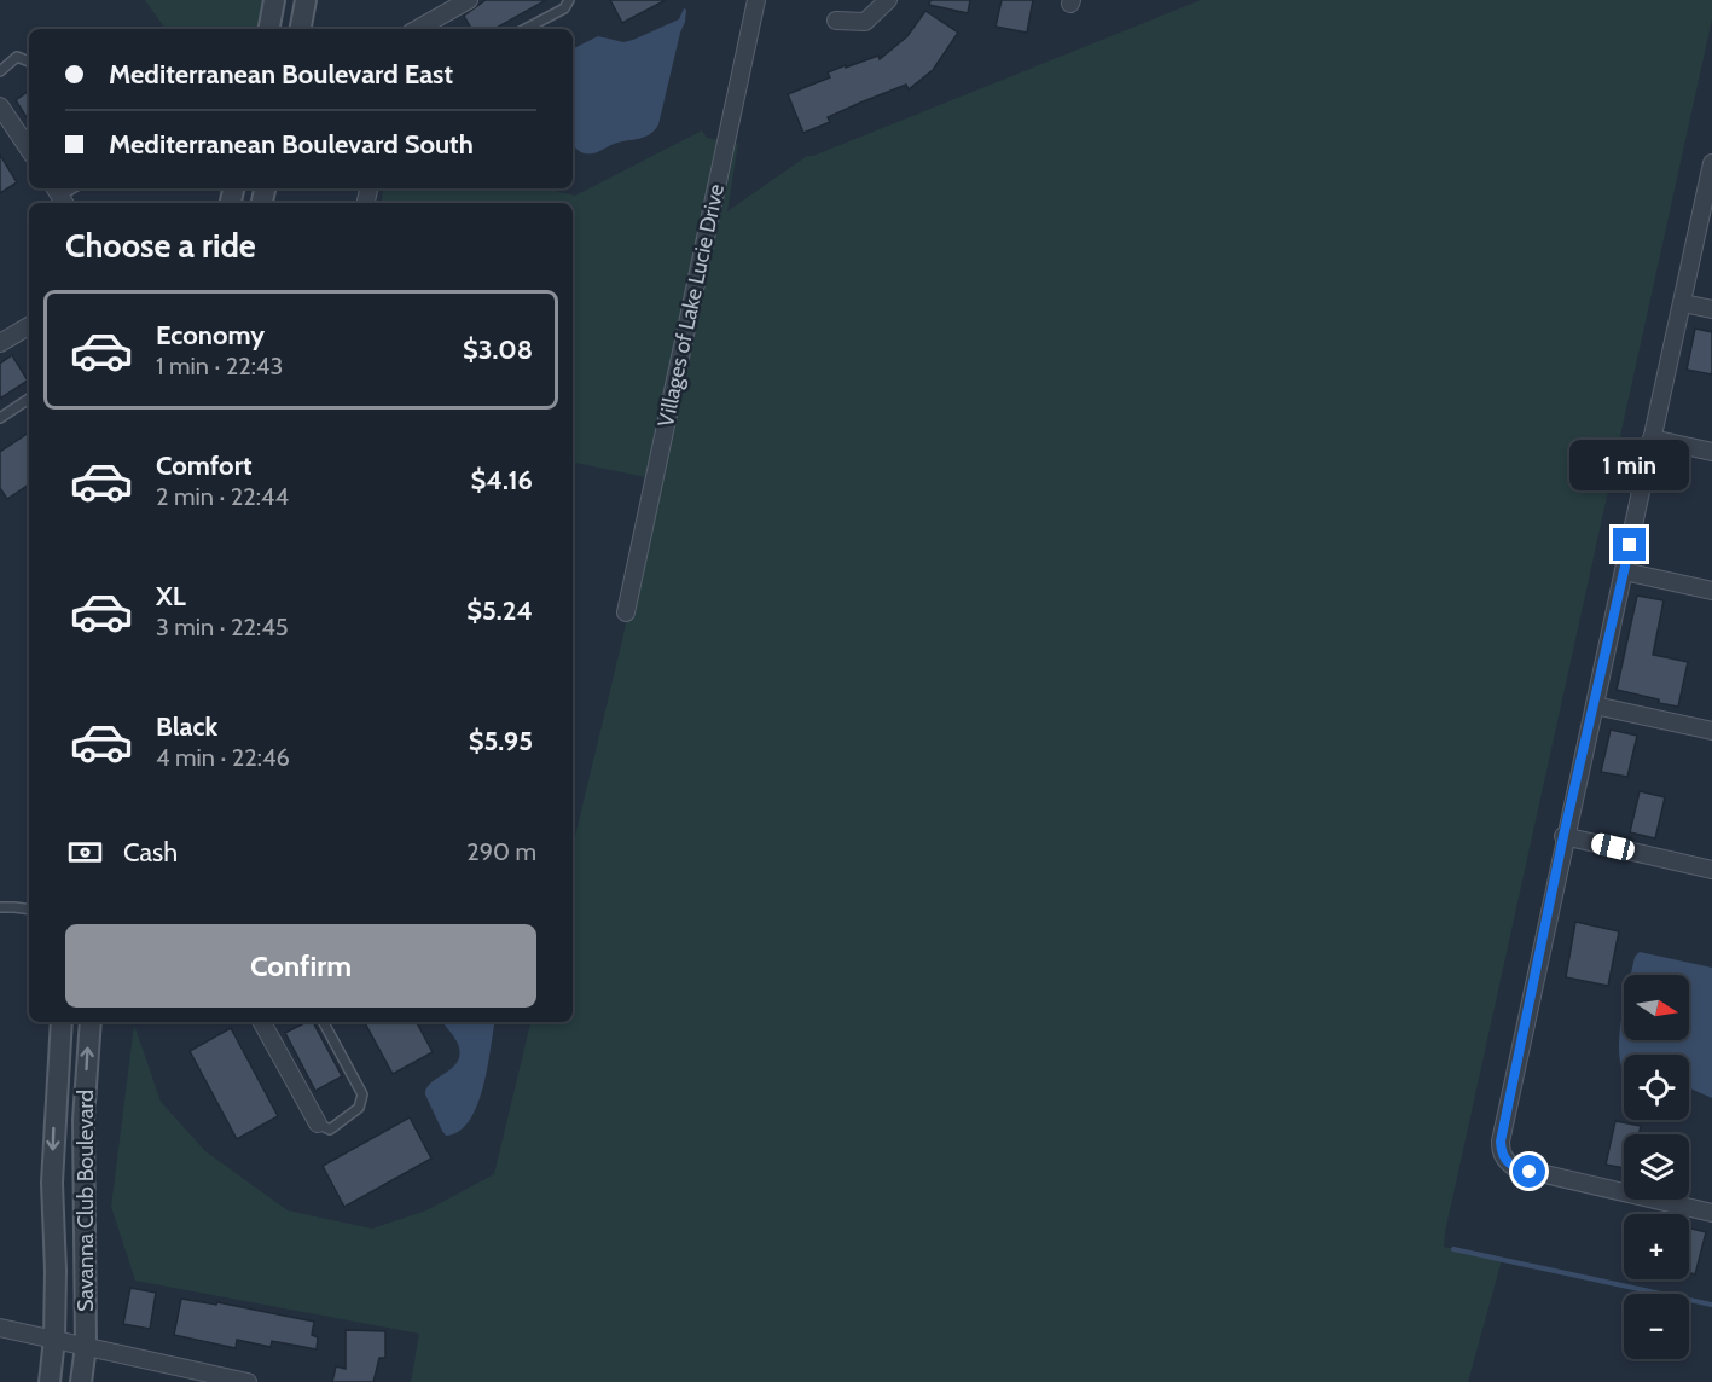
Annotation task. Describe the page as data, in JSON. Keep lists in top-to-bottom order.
{
  "streets": {
    "street": ["Villages of Lake Lucie Drive", "Savanna Club Boulevard"]
  },
  "north": "right",
  "page": {
    "banner": ["Mediterranean Boulevard East", "Mediterranean Boulevard South"],
    "heading": "Choose a ride",
    "list": [
      {
        "name": "Economy",
        "note": "1 min · 22:43",
        "value": "$3.08"
      },
      {
        "name": "Comfort",
        "note": "2 min · 22:44",
        "value": "$4.16"
      },
      {
        "name": "XL",
        "note": "3 min · 22:45",
        "value": "$5.24"
      },
      {
        "name": "Black",
        "note": "4 min · 22:46",
        "value": "$5.95"
      }
    ],
    "bubble": "1 min",
    "pay": ["Cash", "290 m"],
    "buttons": "Confirm",
    "map_buttons": ["+", "−"]
  }
}
